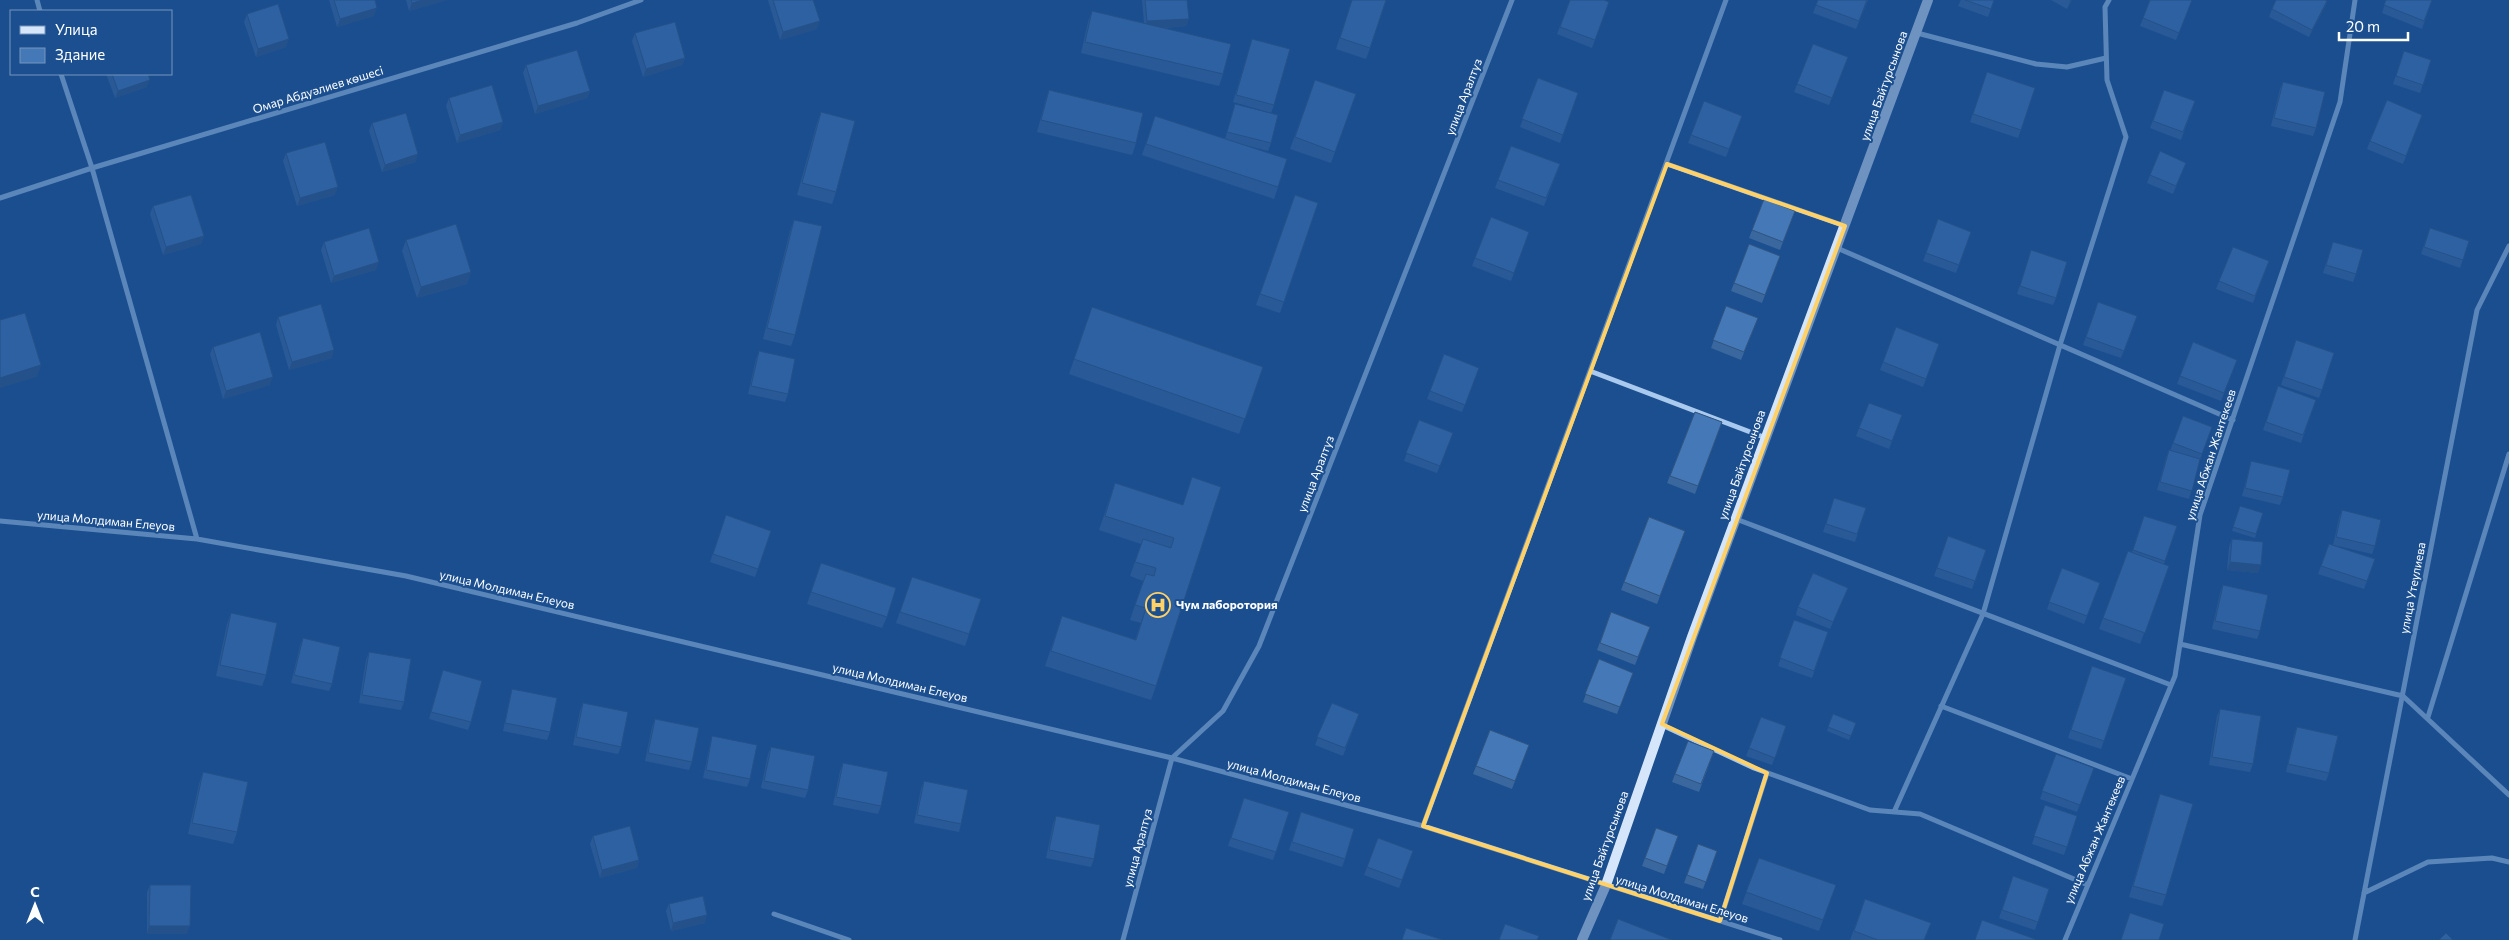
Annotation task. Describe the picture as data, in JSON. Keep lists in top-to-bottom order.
{
  "streets": {
    "street": [
      "улица Байтурсынова",
      "Омар Абдуәлиев көшесі",
      "улица Аралтуз",
      "улица Абжан Жантекеев",
      "улица Молдиман Елеуов",
      "улица Утеулиева"
    ]
  },
  "crossings": [
    ["улица Байтурсынова", "улица Молдиман Елеуов"],
    ["улица Аралтуз", "улица Молдиман Елеуов"]
  ],
  "places": {
    "hospital": ["Чум лаборотория"]
  },
  "legend": ["Улица", "Здание"],
  "scale_bar": "20 m",
  "north": "top"
}
